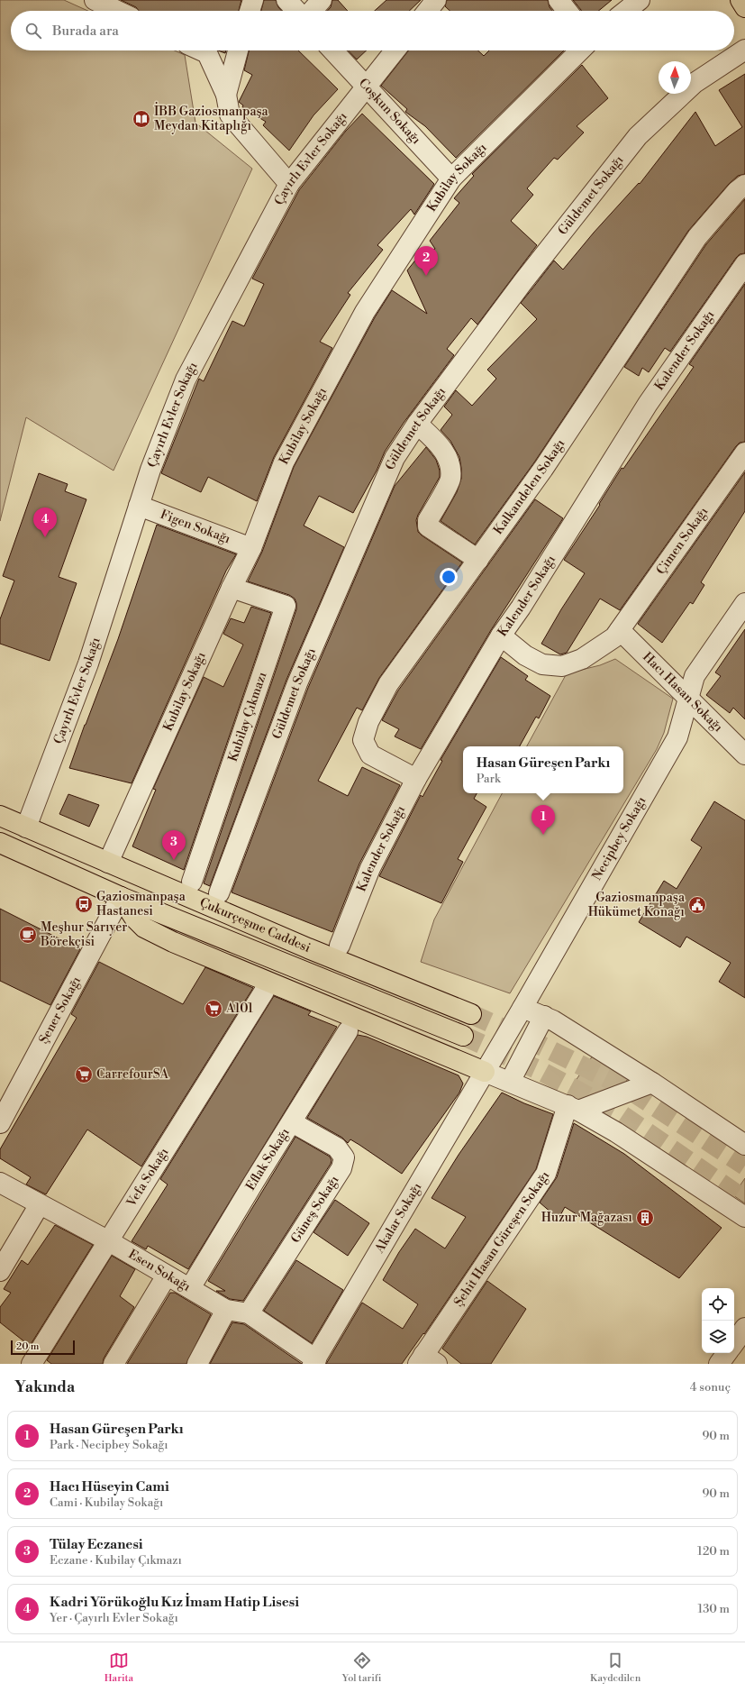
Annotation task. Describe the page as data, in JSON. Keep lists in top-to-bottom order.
{
  "streets": {
    "main road": ["Çukurçeşme Caddesi"],
    "street": [
      "Coşkun Sokağı",
      "Çayırlı Evler Sokağı",
      "Kubilay Sokağı",
      "Güldemet Sokağı",
      "Kalender Sokağı",
      "Kalkandelen Sokağı",
      "Figen Sokağı",
      "Çimen Sokağı",
      "Hacı Hasan Sokağı",
      "Kubilay Çıkmazı",
      "Necipbey Sokağı",
      "Şener Sokağı",
      "Eflak Sokağı",
      "Vefa Sokağı",
      "Güneş Sokağı",
      "Akalar Sokağı",
      "Şehit Hasan Güreşen Sokağı",
      "Esen Sokağı"
    ]
  },
  "crossings": [
    ["Coşkun Sokağı", "Çayırlı Evler Sokağı"],
    ["Coşkun Sokağı", "Kubilay Sokağı"],
    ["Çayırlı Evler Sokağı", "Figen Sokağı"],
    ["Çayırlı Evler Sokağı", "Çukurçeşme Caddesi"],
    ["Kubilay Sokağı", "Figen Sokağı"],
    ["Kubilay Sokağı", "Kubilay Çıkmazı"],
    ["Kubilay Sokağı", "Çukurçeşme Caddesi"],
    ["Kalender Sokağı", "Kalkandelen Sokağı"],
    ["Kalender Sokağı", "Çimen Sokağı"],
    ["Çimen Sokağı", "Hacı Hasan Sokağı"],
    ["Hacı Hasan Sokağı", "Necipbey Sokağı"],
    ["Necipbey Sokağı", "Akalar Sokağı"],
    ["Çukurçeşme Caddesi", "Şener Sokağı"],
    ["Eflak Sokağı", "Güneş Sokağı"],
    ["Eflak Sokağı", "Esen Sokağı"],
    ["Vefa Sokağı", "Esen Sokağı"],
    ["Güneş Sokağı", "Esen Sokağı"],
    ["Akalar Sokağı", "Esen Sokağı"]
  ],
  "places": {
    "library": ["İBB Gaziosmanpaşa Meydan Kitaplığı"],
    "bus stop": ["Gaziosmanpaşa Hastanesi"],
    "public building": ["Gaziosmanpaşa Hükümet Konağı"],
    "cafe": ["Meşhur Sarıyer Börekçisi"],
    "supermarket": ["A101", "CarrefourSA"],
    "building": ["Huzur Mağazası"]
  },
  "scale_bar": "20 m",
  "north": "top",
  "page": {
    "search": "Burada ara",
    "pins": [
      "2",
      "4",
      "1",
      "3"
    ],
    "popup": ["Hasan Güreşen Parkı", "Park"],
    "scale": "20 m",
    "heading": ["Yakında", "4 sonuç"],
    "list": [
      {
        "mark": "1",
        "name": "Hasan Güreşen Parkı",
        "note": "Park · Necipbey Sokağı",
        "value": "90 m"
      },
      {
        "mark": "2",
        "name": "Hacı Hüseyin Cami",
        "note": "Cami · Kubilay Sokağı",
        "value": "90 m"
      },
      {
        "mark": "3",
        "name": "Tülay Eczanesi",
        "note": "Eczane · Kubilay Çıkmazı",
        "value": "120 m"
      },
      {
        "mark": "4",
        "name": "Kadri Yörükoğlu Kız İmam Hatip Lisesi",
        "note": "Yer · Çayırlı Evler Sokağı",
        "value": "130 m"
      }
    ],
    "nav": ["Harita", "Yol tarifi", "Kaydedilen"]
  }
}
